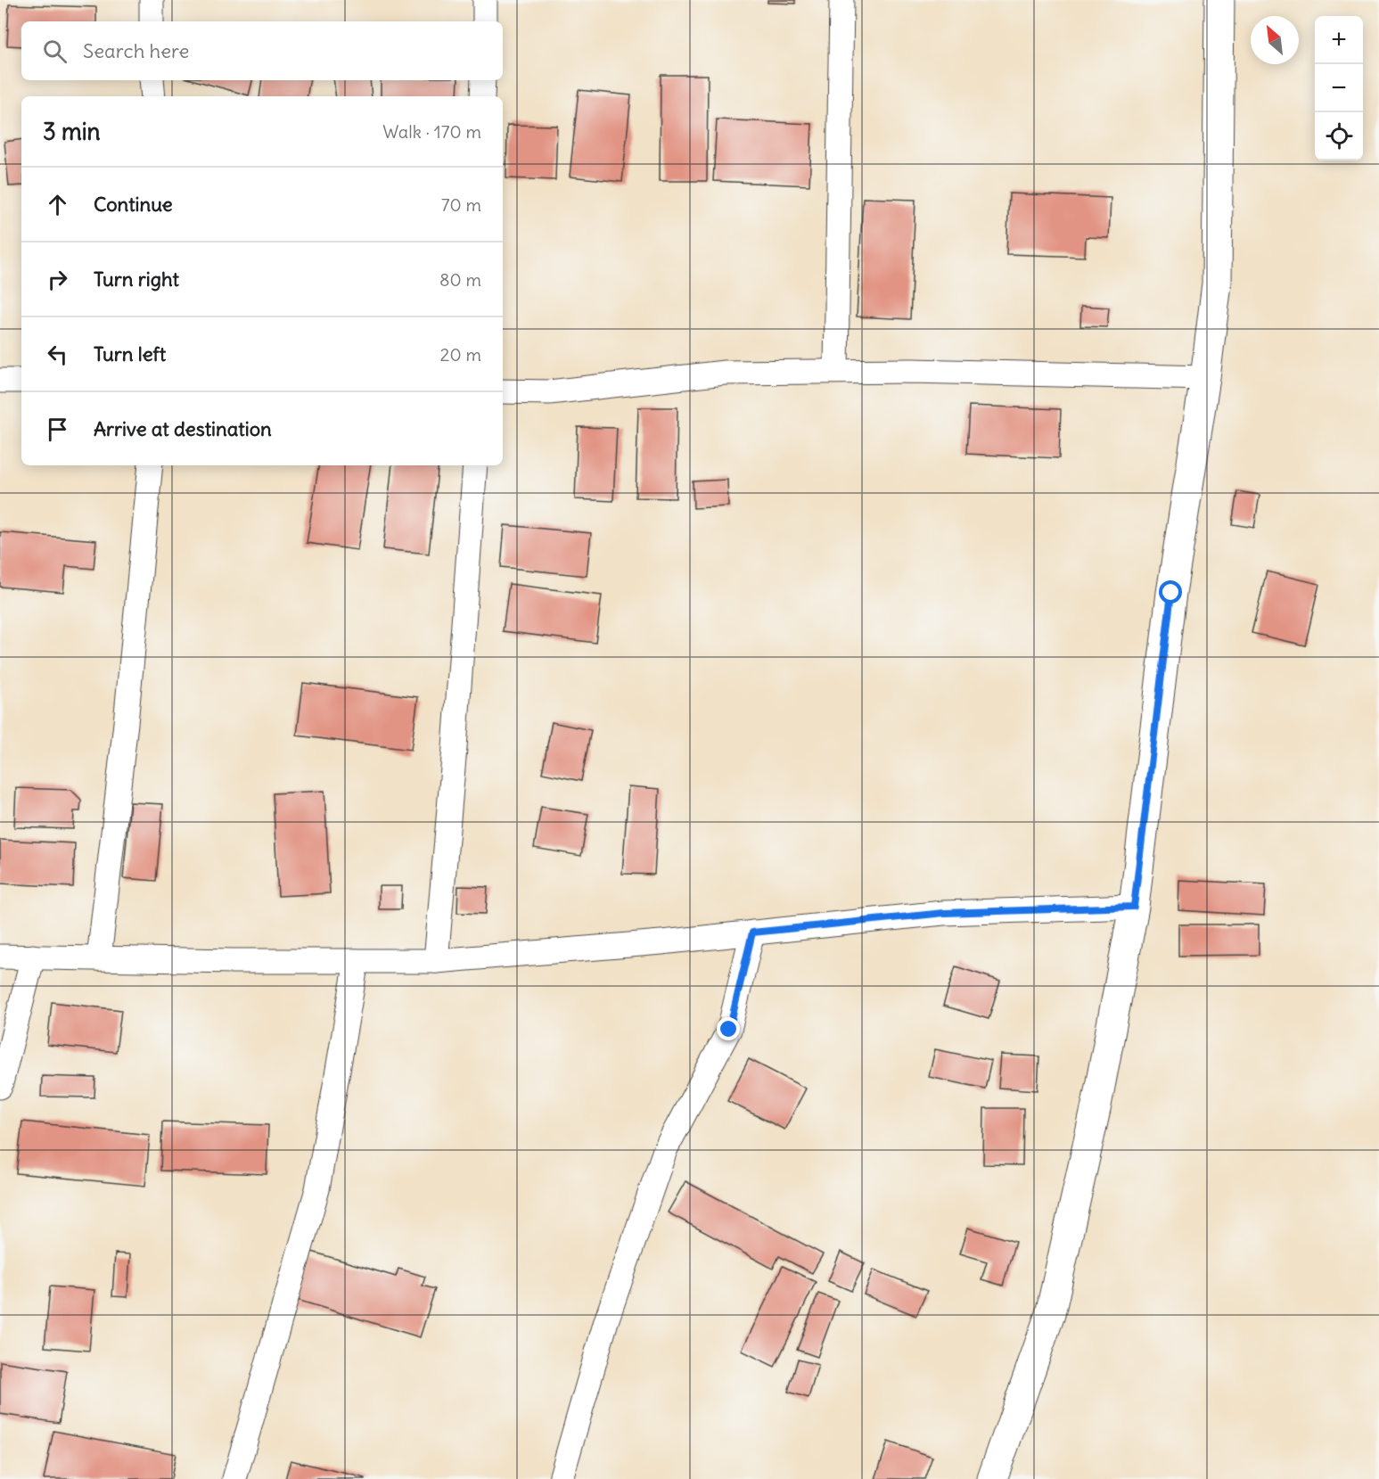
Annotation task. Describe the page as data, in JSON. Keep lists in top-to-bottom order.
{
  "north": "top left",
  "page": {
    "map_buttons": ["+", "−"],
    "search": "Search here",
    "heading": ["3 min", "Walk · 170 m"],
    "list": [
      ["Continue", "70 m"],
      ["Turn right", "80 m"],
      ["Turn left", "20 m"],
      "Arrive at destination"
    ]
  }
}
